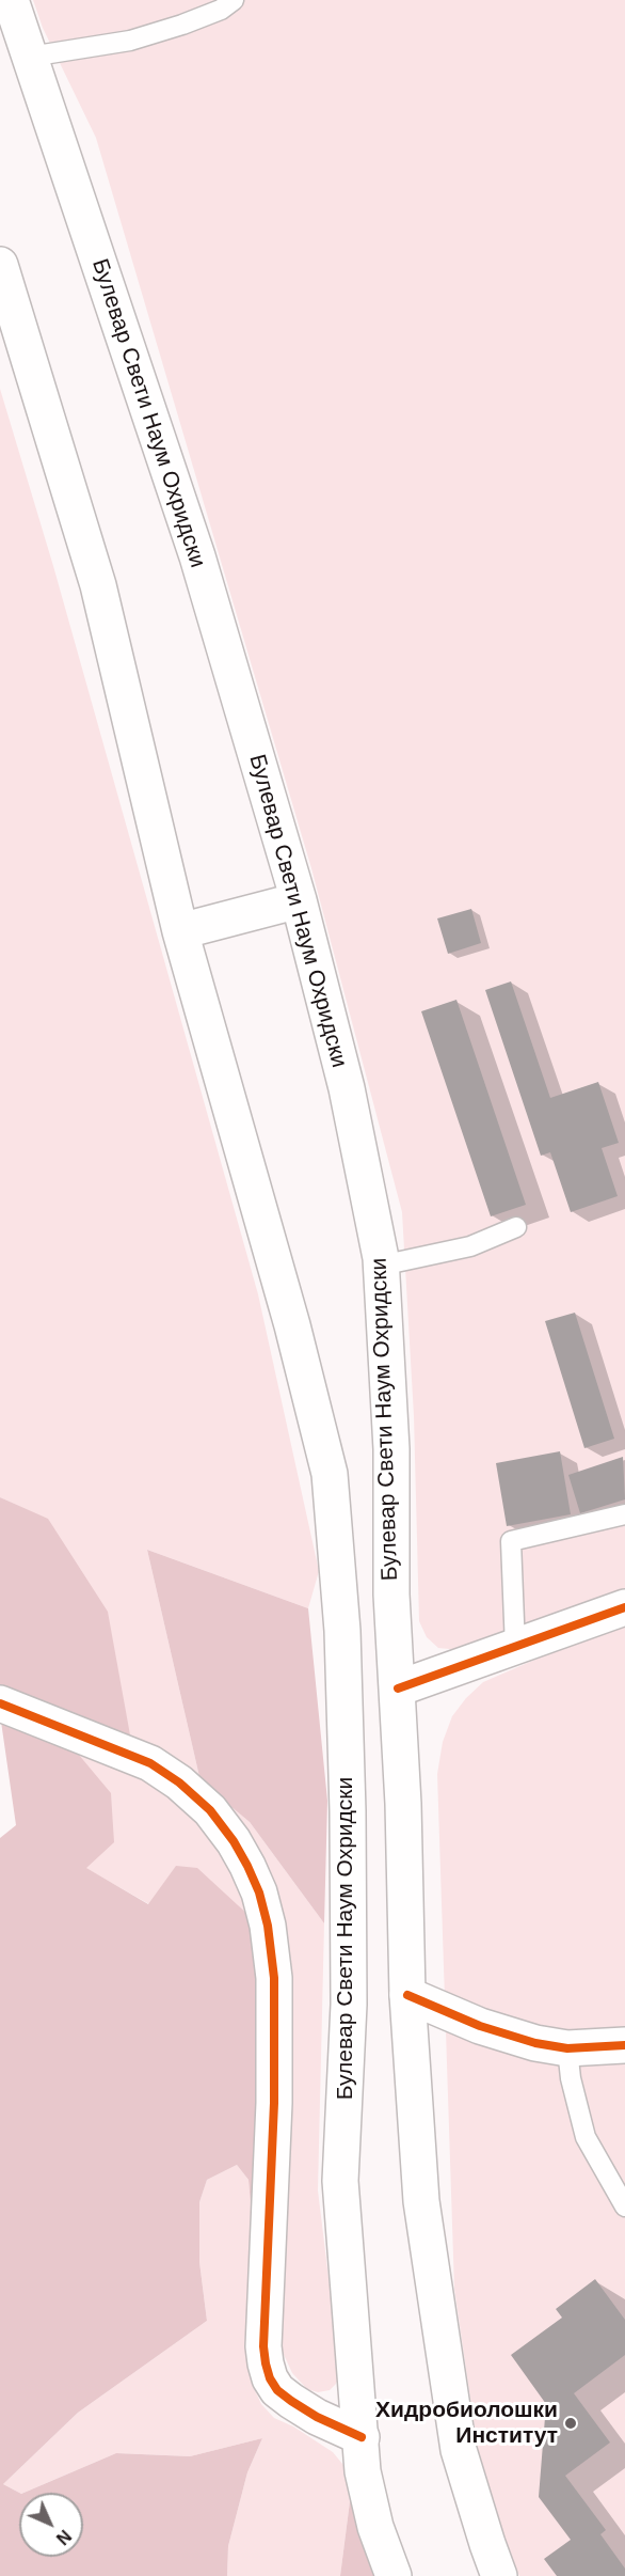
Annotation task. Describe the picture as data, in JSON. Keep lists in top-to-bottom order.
{
  "streets": {
    "main road": ["Булевар Свети Наум Охридски"]
  },
  "places": ["Хидробиолошки Институт"],
  "north": "bottom right"
}
